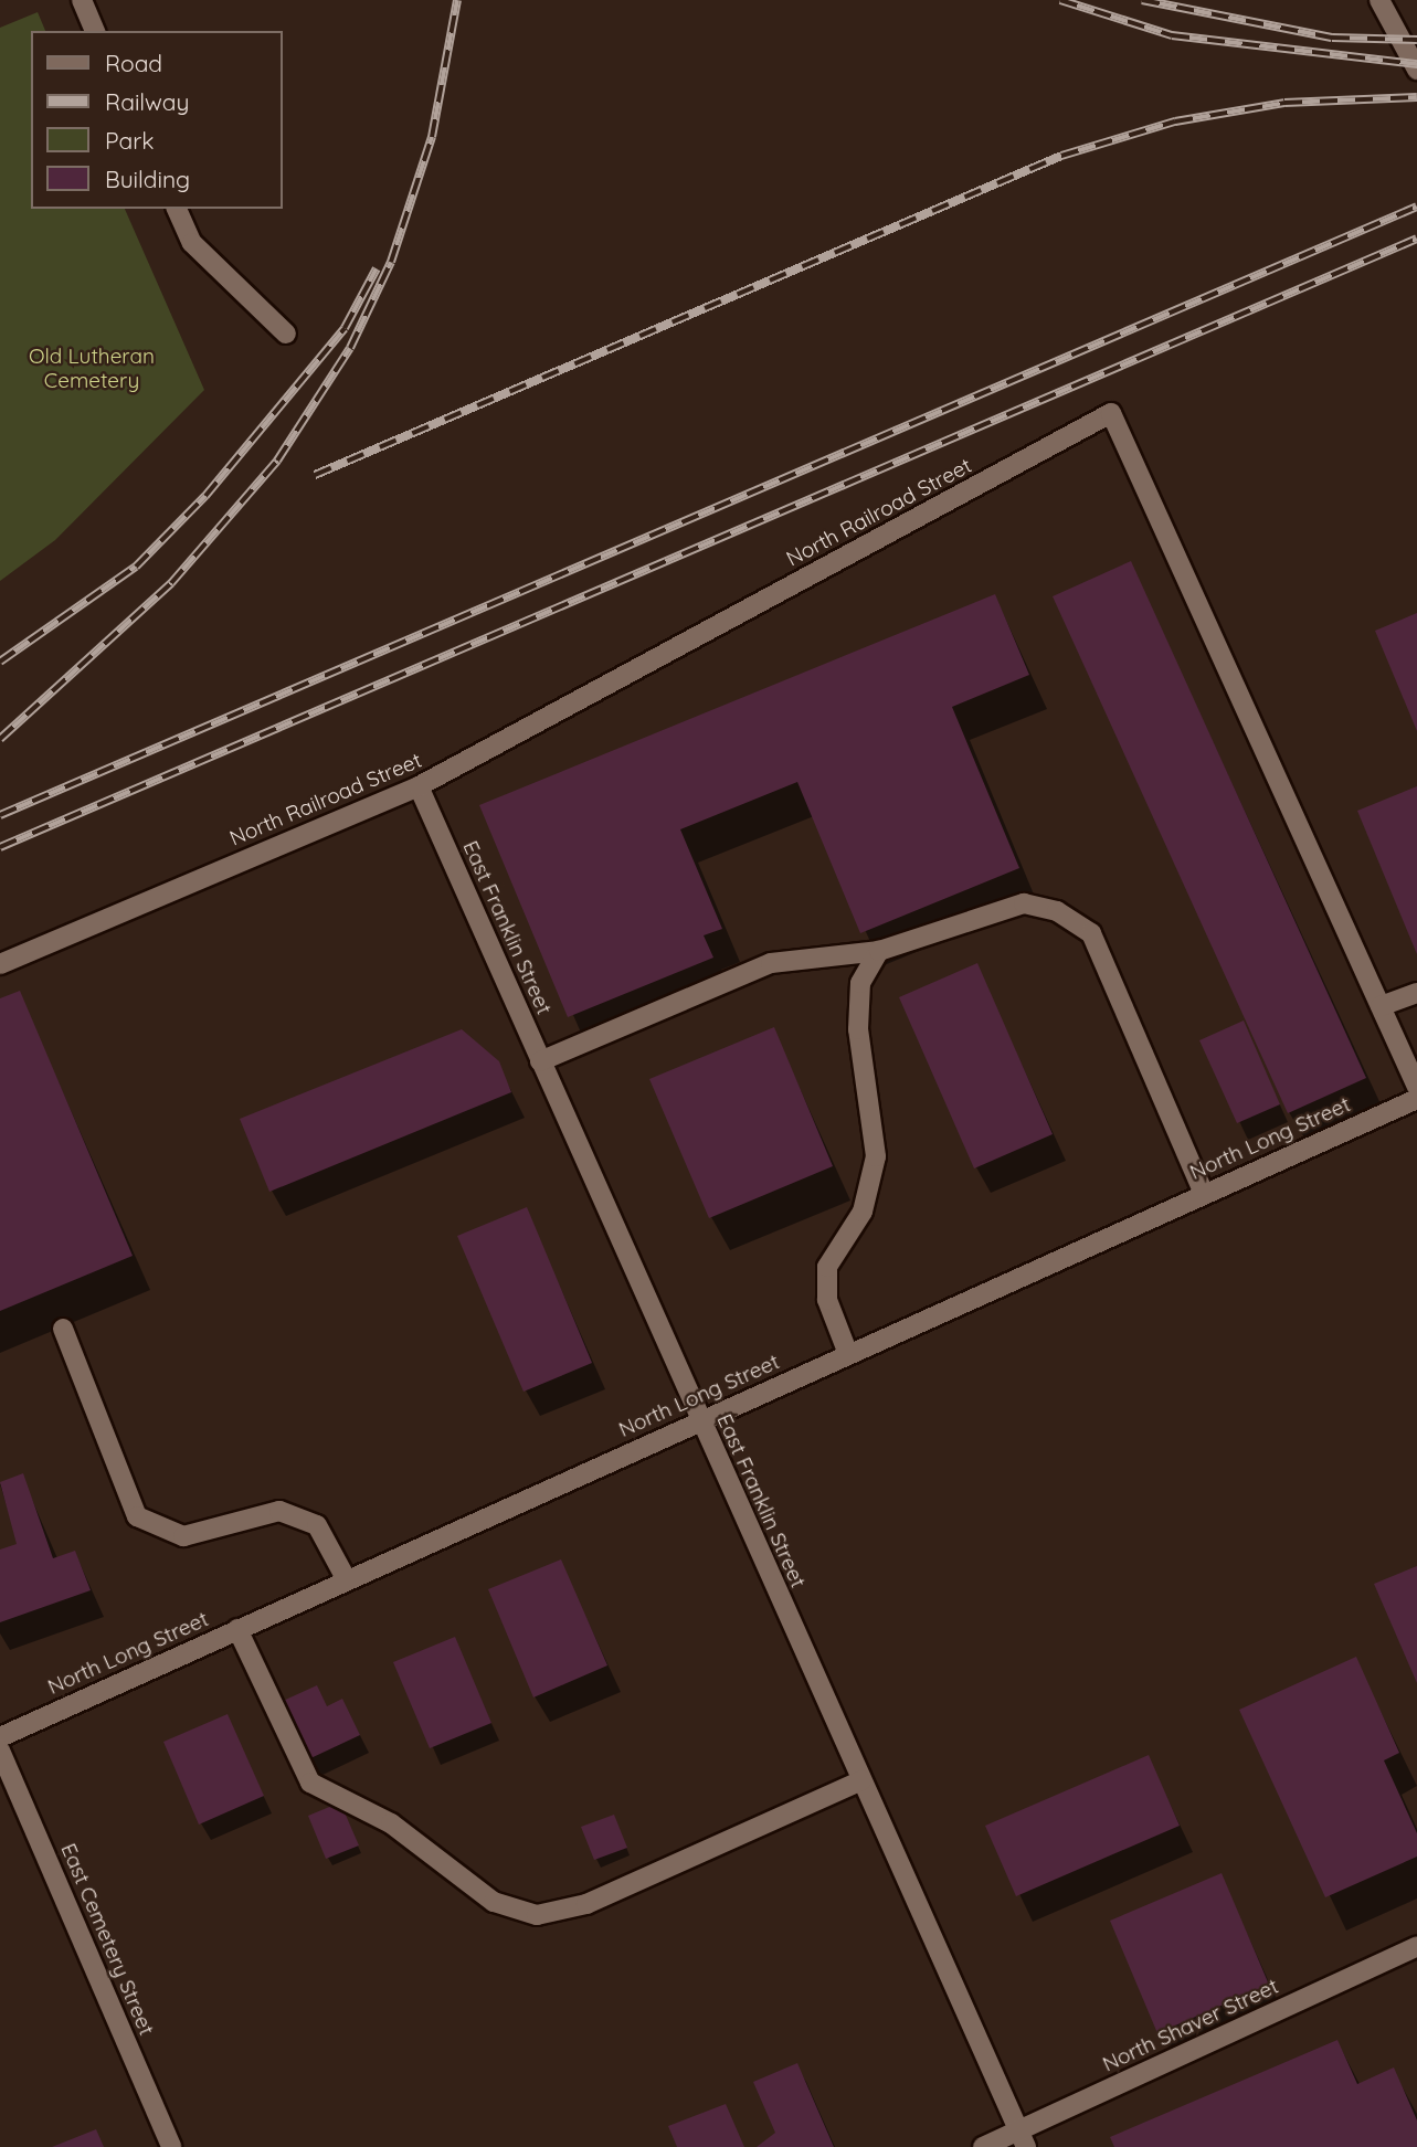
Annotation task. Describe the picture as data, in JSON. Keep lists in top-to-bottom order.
{
  "streets": {
    "street": [
      "North Railroad Street",
      "East Franklin Street",
      "North Long Street",
      "East Cemetery Street",
      "North Shaver Street"
    ]
  },
  "crossings": [
    ["North Railroad Street", "East Franklin Street"],
    ["East Franklin Street", "North Long Street"],
    ["East Franklin Street", "North Shaver Street"]
  ],
  "parks": ["Old Lutheran Cemetery"],
  "legend": [
    "Road",
    "Railway",
    "Park",
    "Building"
  ]
}
